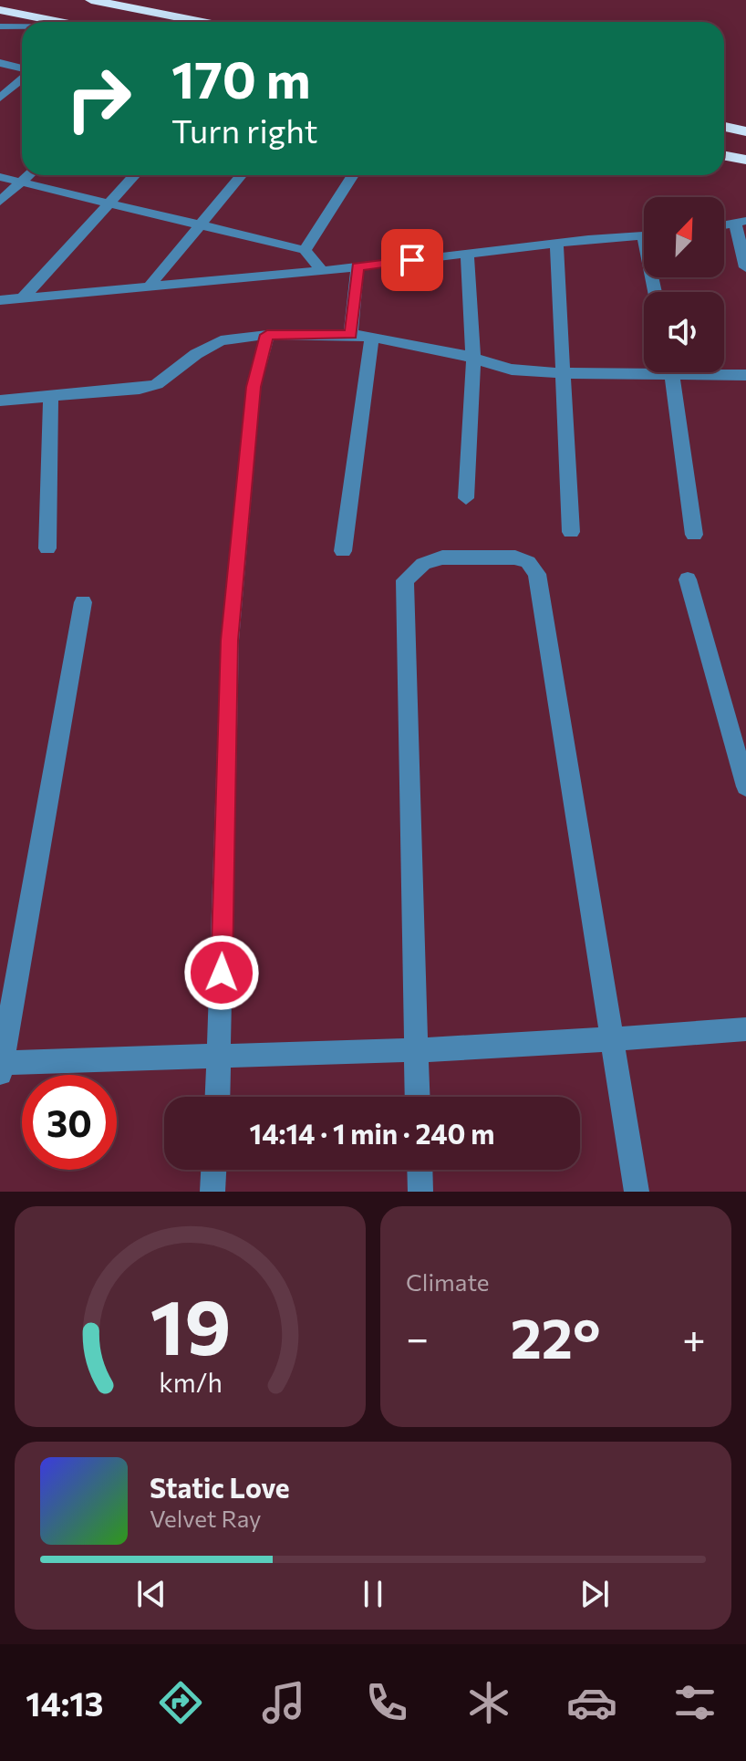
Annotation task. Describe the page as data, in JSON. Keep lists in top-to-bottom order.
{
  "north": "top right",
  "page": {
    "turn": ["170 m", "Turn right"],
    "limit": "30",
    "trip": "14:14 · 1 min · 240 m",
    "tile": "Climate",
    "heat": ["−", "22°", "+"],
    "song": ["Static Love", "Velvet Ray"],
    "tabs": "14:13",
    "gauge": ["19", "km/h"]
  }
}
